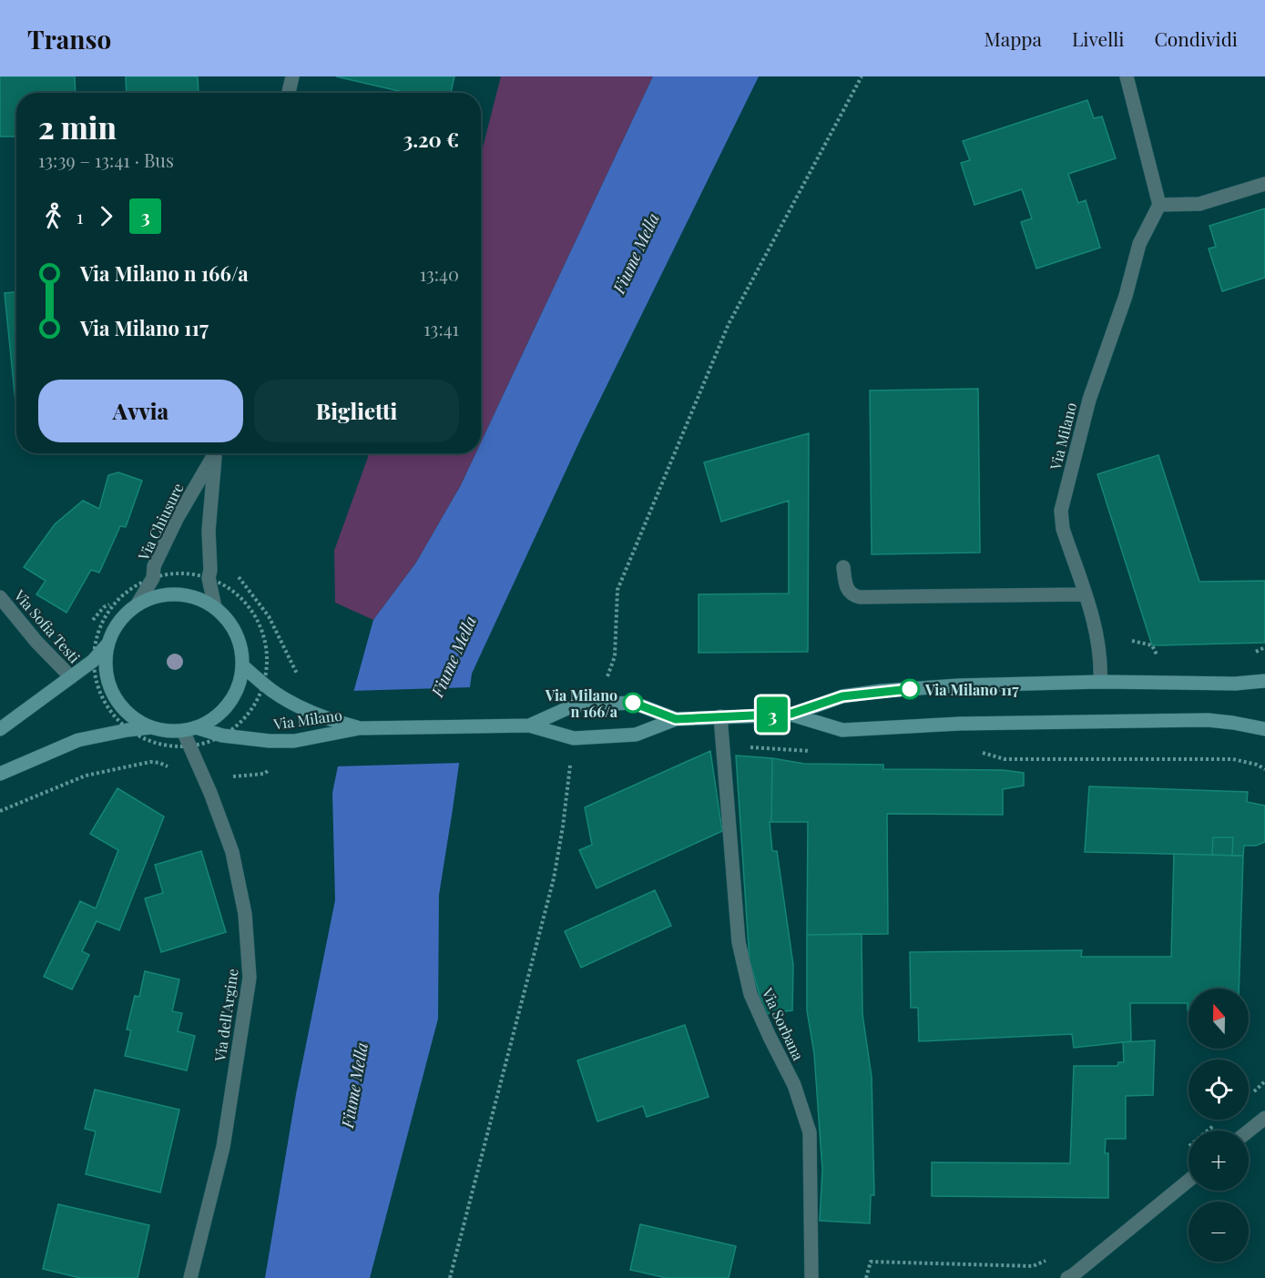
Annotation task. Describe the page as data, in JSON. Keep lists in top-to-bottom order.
{
  "streets": {
    "main road": ["Via Milano"],
    "street": [
      "Via Chiusure",
      "Via Sofia Testi",
      "Via dell'Argine",
      "Via Sorbana"
    ]
  },
  "crossings": [
    ["Via Milano", "Via Chiusure"],
    ["Via Milano", "Via dell'Argine"],
    ["Via Milano", "Via Sorbana"],
    ["Via Chiusure", "Via dell'Argine"]
  ],
  "water": ["Fiume Mella"],
  "places": ["Via Milano 117", "Via Milano n 166/a"],
  "lines": ["bus line 3"],
  "north": "top",
  "page": {
    "header": "Transo",
    "nav": ["Mappa", "Livelli", "Condividi"],
    "on_map": "3",
    "heading": ["2 min", "13:39 – 13:41 · Bus", "3.20 €"],
    "legs": ["1", "3"],
    "list": [
      {
        "name": "Via Milano n 166/a",
        "value": "13:40"
      },
      {
        "name": "Via Milano 117",
        "value": "13:41"
      }
    ],
    "buttons": ["Avvia", "Biglietti"],
    "map_buttons": ["+", "−"]
  }
}
